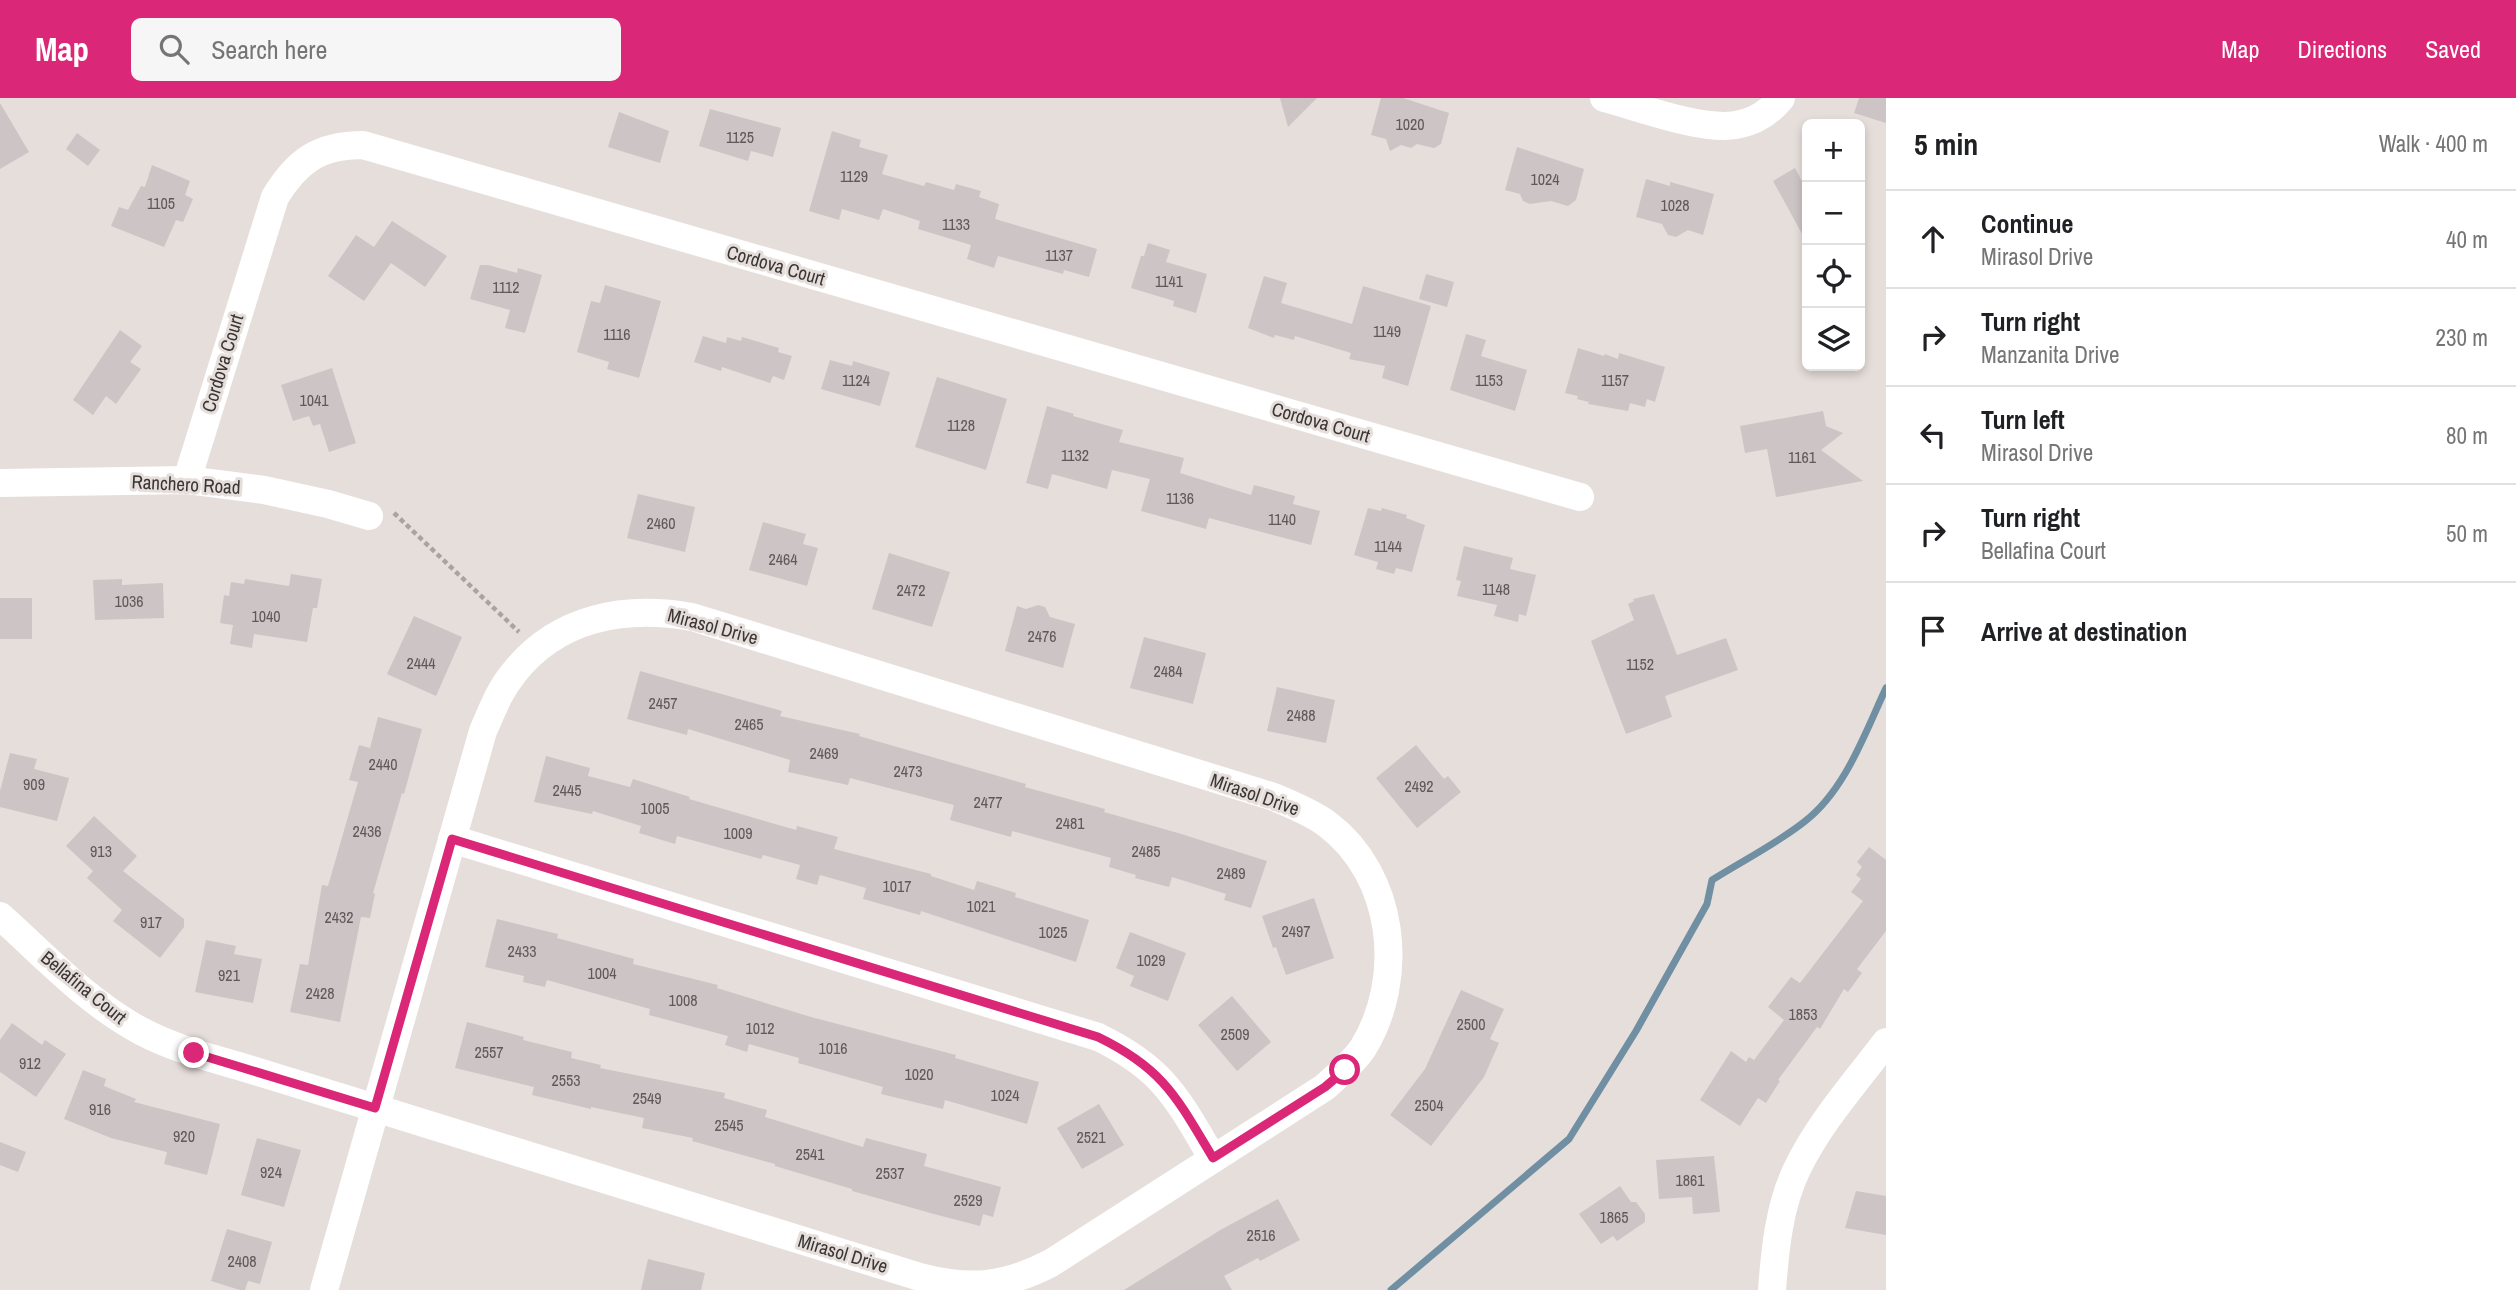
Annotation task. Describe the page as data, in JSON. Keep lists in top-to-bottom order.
{
  "streets": {
    "street": [
      "Cordova Court",
      "Ranchero Road",
      "Mirasol Drive",
      "Bellafina Court"
    ]
  },
  "crossings": [
    ["Cordova Court", "Ranchero Road"],
    ["Mirasol Drive", "Bellafina Court"]
  ],
  "house_numbers": [
    "1020",
    "1125",
    "1129",
    "1024",
    "1105",
    "1028",
    "1133",
    "1137",
    "1141",
    "1112",
    "1149",
    "1116",
    "1124",
    "1153",
    "1157",
    "1041",
    "1128",
    "1132",
    "1161",
    "1136",
    "1140",
    "2460",
    "1144",
    "2464",
    "1148",
    "2472",
    "1036",
    "1040",
    "2476",
    "2444",
    "1152",
    "2484",
    "2457",
    "2488",
    "2465",
    "2469",
    "2440",
    "2473",
    "909",
    "2492",
    "2445",
    "2477",
    "1005",
    "2481",
    "2436",
    "1009",
    "913",
    "2485",
    "2489",
    "1017",
    "1021",
    "2432",
    "917",
    "2497",
    "1025",
    "2433",
    "1029",
    "1004",
    "921",
    "2428",
    "1008",
    "1853",
    "2500",
    "1012",
    "2509",
    "1016",
    "2557",
    "912",
    "1020",
    "2553",
    "1024",
    "2549",
    "2504",
    "916",
    "2545",
    "920",
    "2521",
    "2541",
    "924",
    "2537",
    "1861",
    "2529",
    "1865",
    "2516",
    "2408"
  ],
  "page": {
    "header": "Map",
    "search": "Search here",
    "nav": ["Map", "Directions", "Saved"],
    "heading": ["5 min", "Walk · 400 m"],
    "map_buttons": ["+", "−"],
    "list": [
      ["Continue", "Mirasol Drive", "40 m"],
      ["Turn right", "Manzanita Drive", "230 m"],
      ["Turn left", "Mirasol Drive", "80 m"],
      ["Turn right", "Bellafina Court", "50 m"],
      "Arrive at destination"
    ]
  }
}
